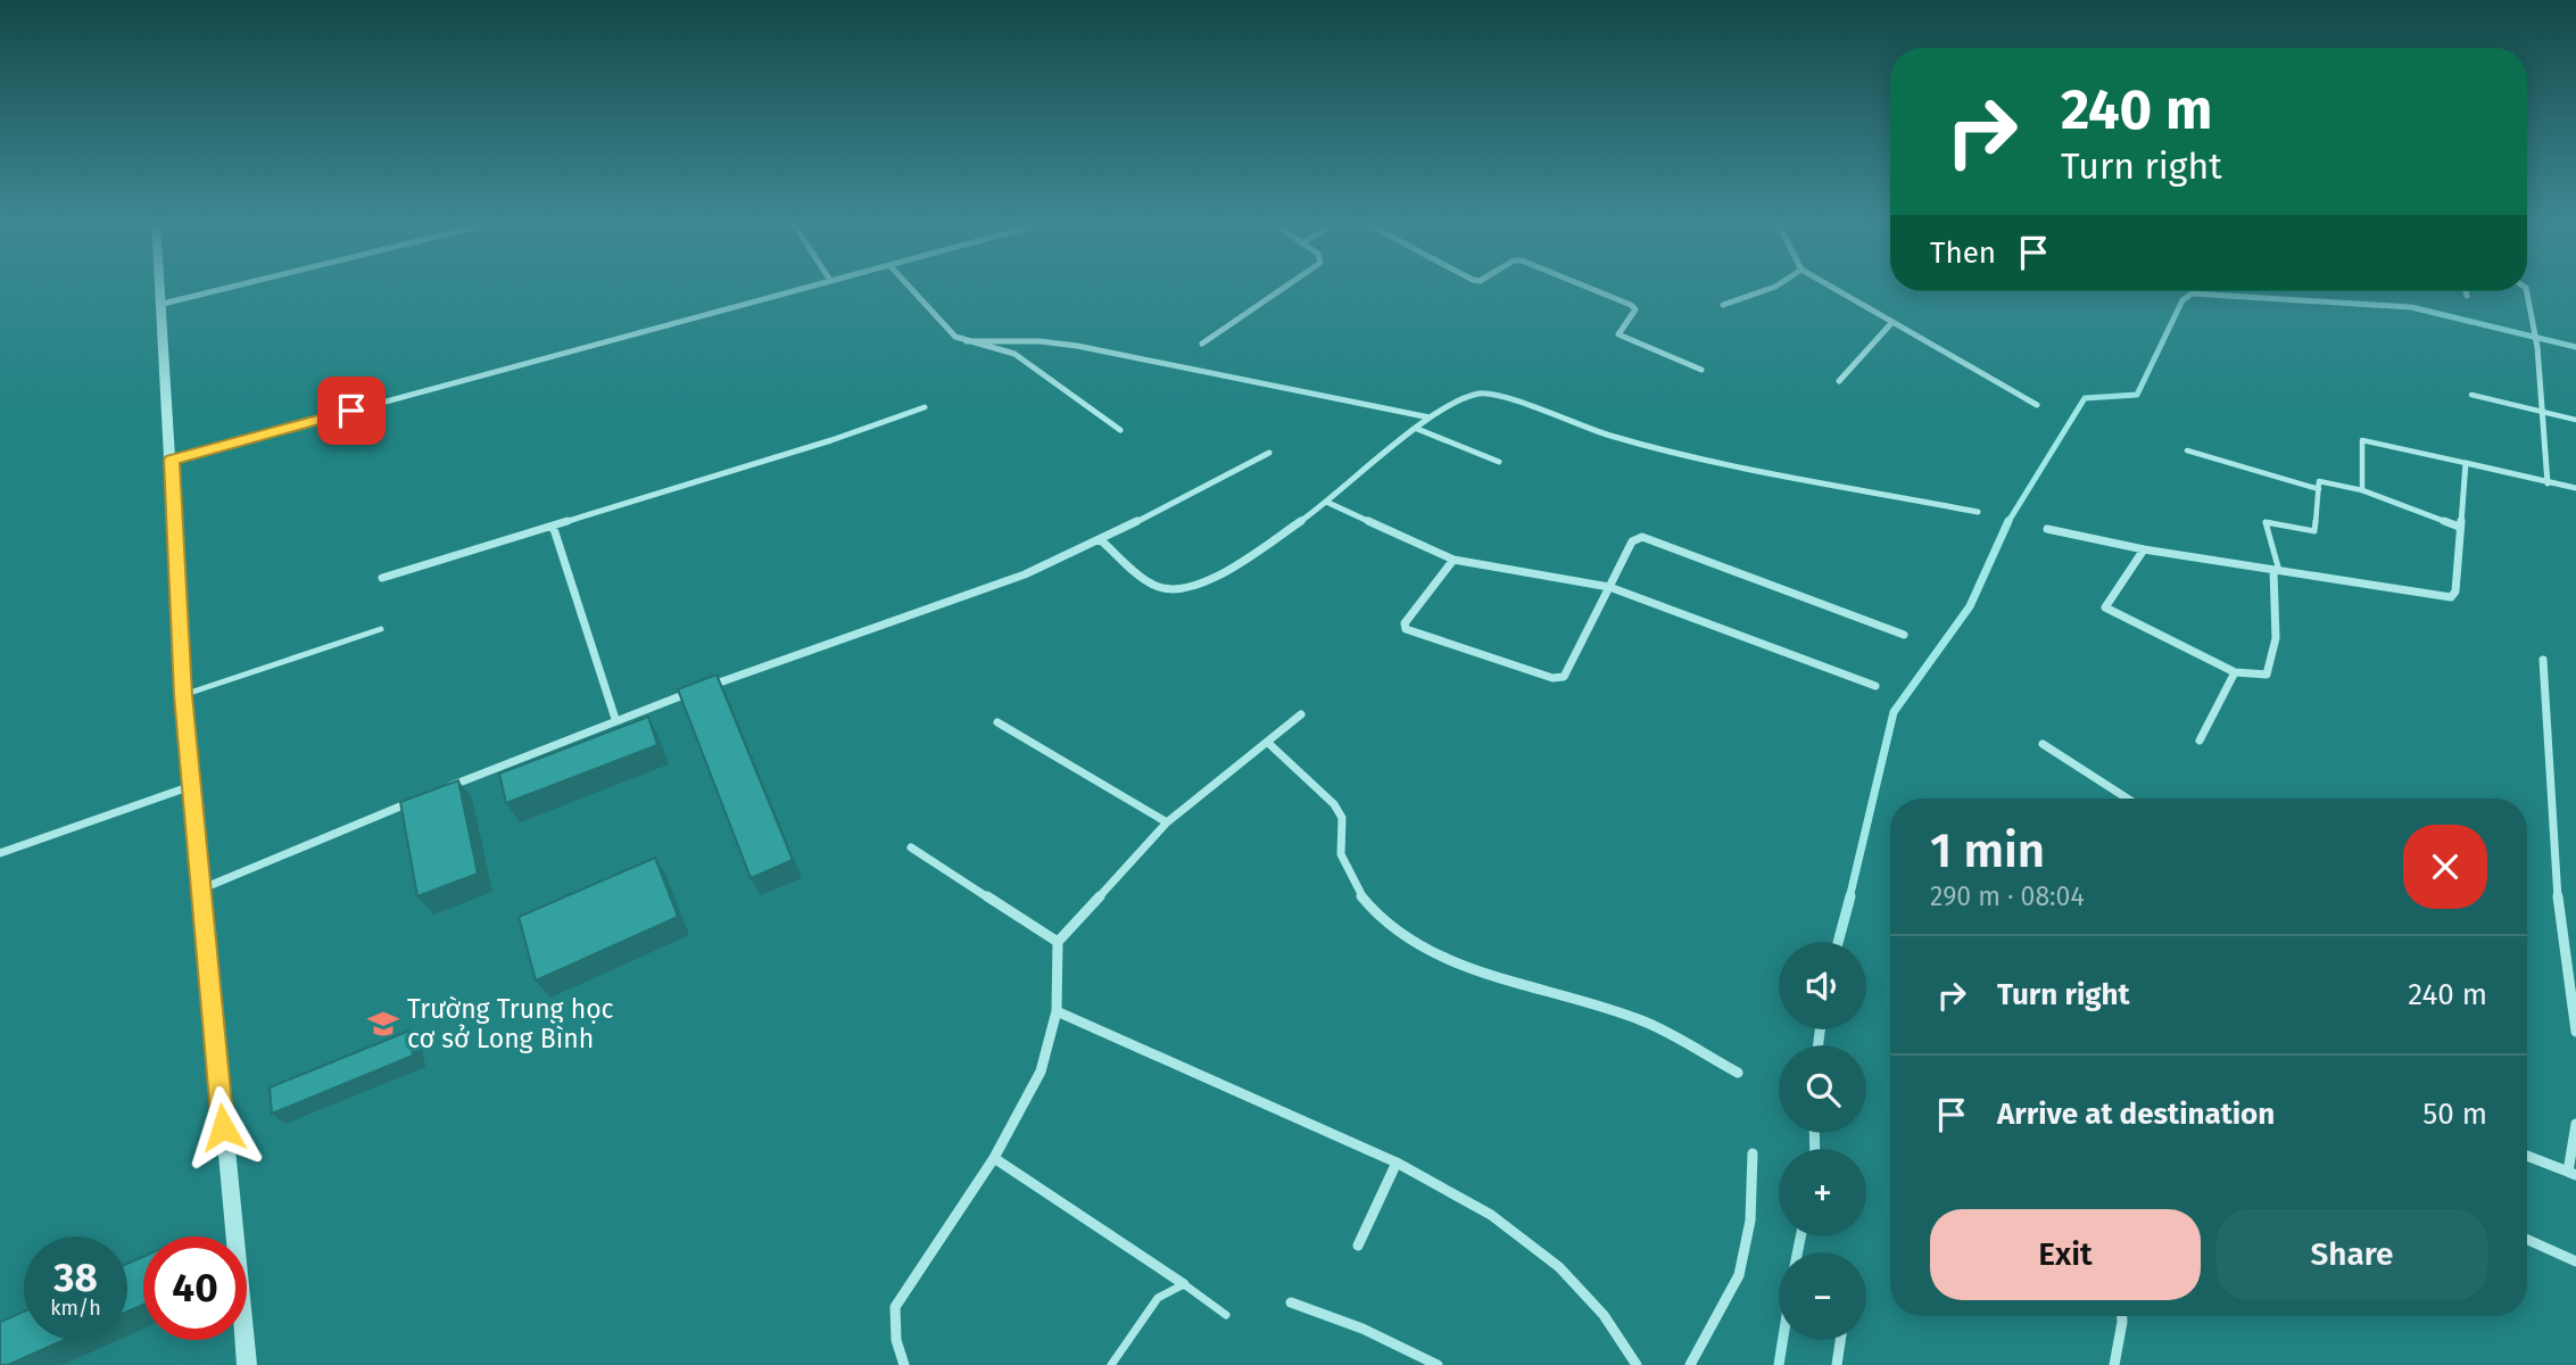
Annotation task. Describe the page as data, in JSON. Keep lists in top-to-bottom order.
{
  "places": {
    "school or university": ["Trường Trung học cơ sở Long Bình"]
  },
  "page": {
    "turn": ["240 m", "Turn right"],
    "then": "Then",
    "heading": ["1 min", "290 m · 08:04"],
    "list": [
      {
        "name": "Turn right",
        "value": "240 m"
      },
      {
        "name": "Arrive at destination",
        "value": "50 m"
      }
    ],
    "map_buttons": ["+", "−"],
    "buttons": ["Exit", "Share"],
    "speed": "38 km/h",
    "limit": "40"
  }
}
